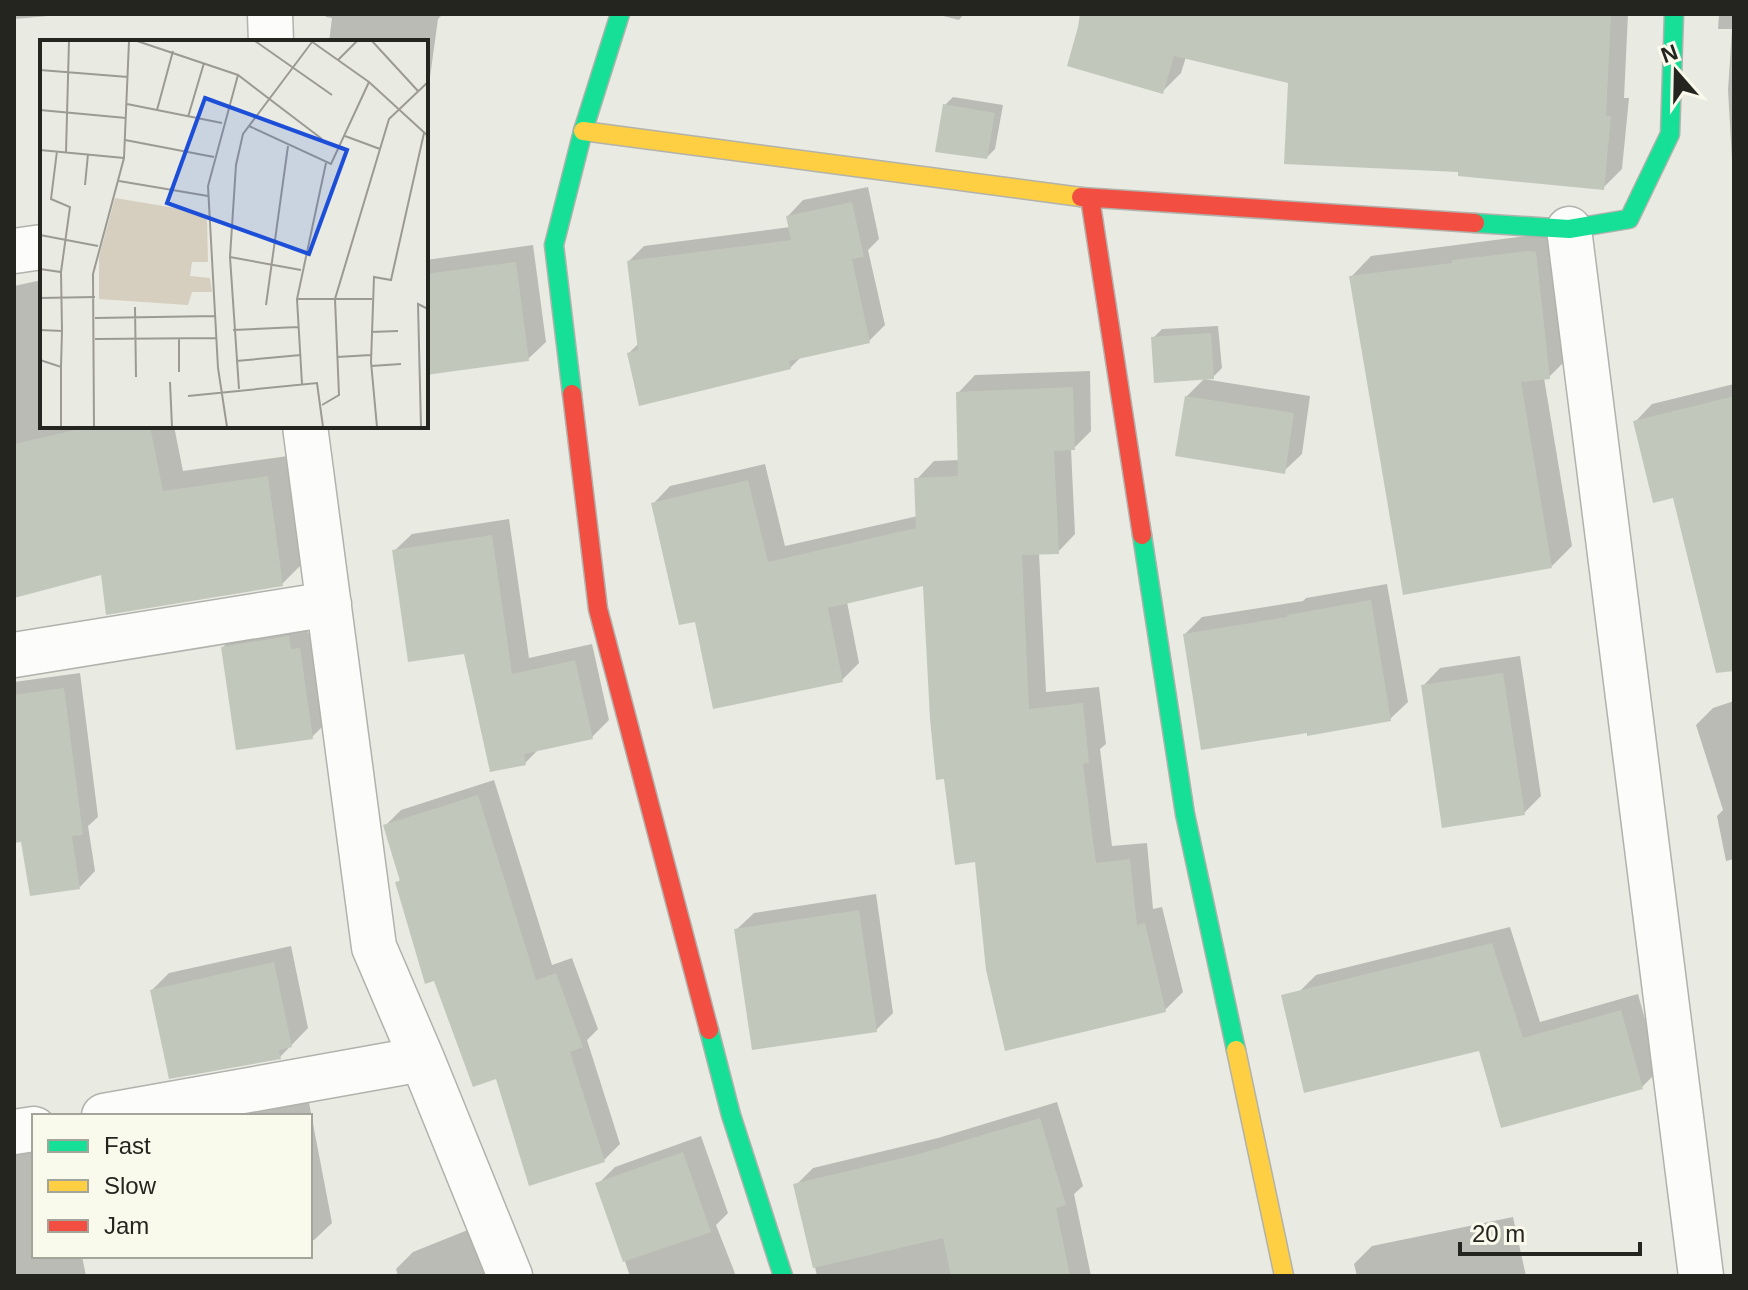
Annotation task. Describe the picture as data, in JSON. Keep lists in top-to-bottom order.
{
  "legend": ["Fast", "Slow", "Jam"],
  "scale_bar": "20 m",
  "north": "top"
}
